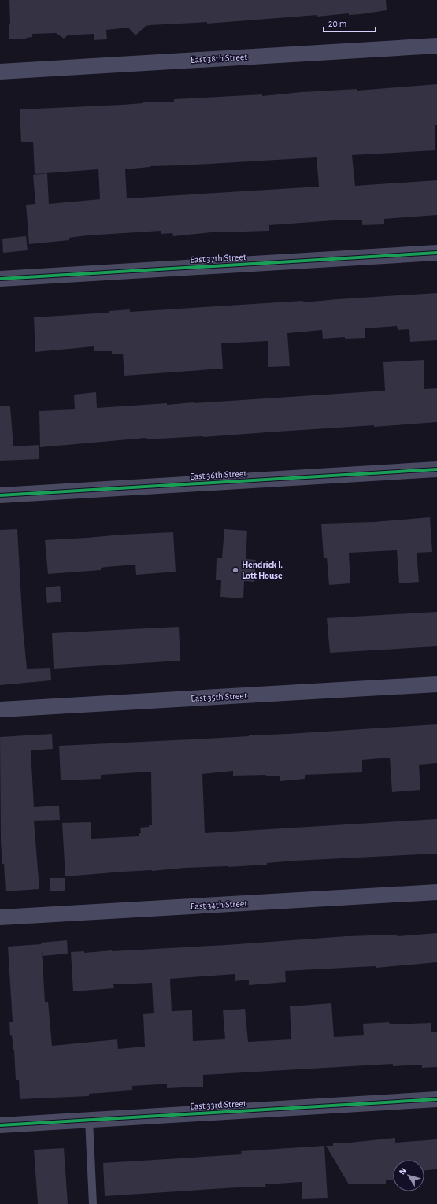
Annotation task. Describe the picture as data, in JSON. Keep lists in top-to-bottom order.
{
  "streets": {
    "street": [
      "East 38th Street",
      "East 37th Street",
      "East 36th Street",
      "East 35th Street",
      "East 34th Street",
      "East 33rd Street"
    ]
  },
  "places": ["Hendrick I. Lott House"],
  "scale_bar": "20 m",
  "north": "top left"
}
